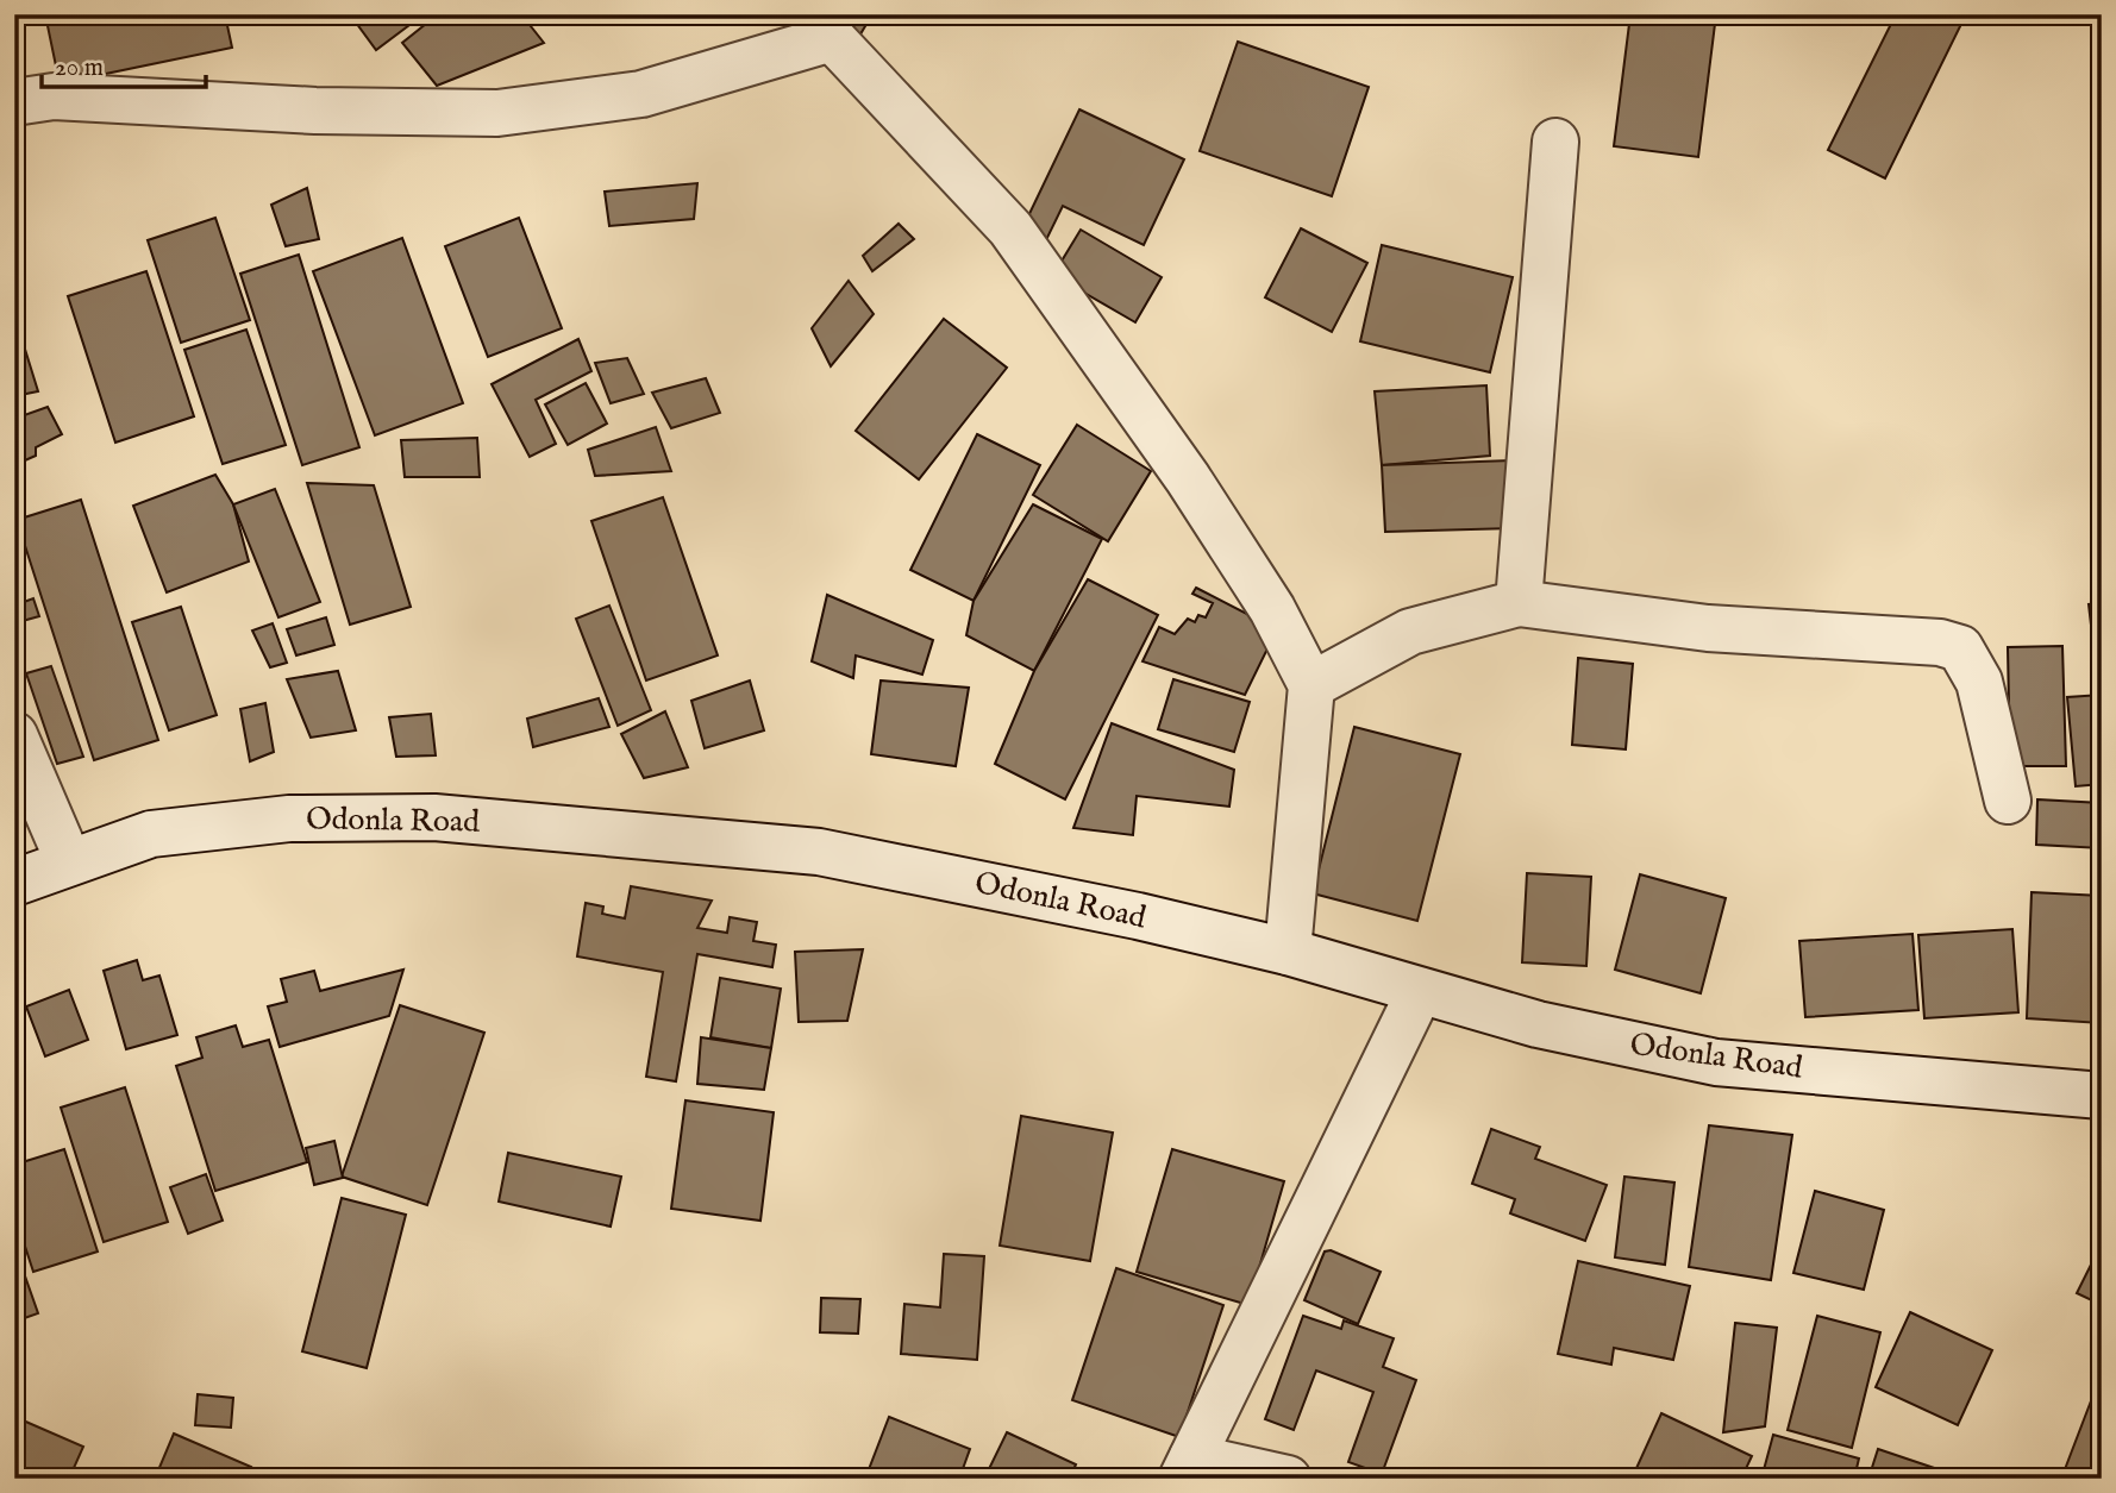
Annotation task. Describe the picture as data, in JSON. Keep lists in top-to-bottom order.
{
  "streets": {
    "street": ["Odonla Road"]
  },
  "scale_bar": "20 m"
}
